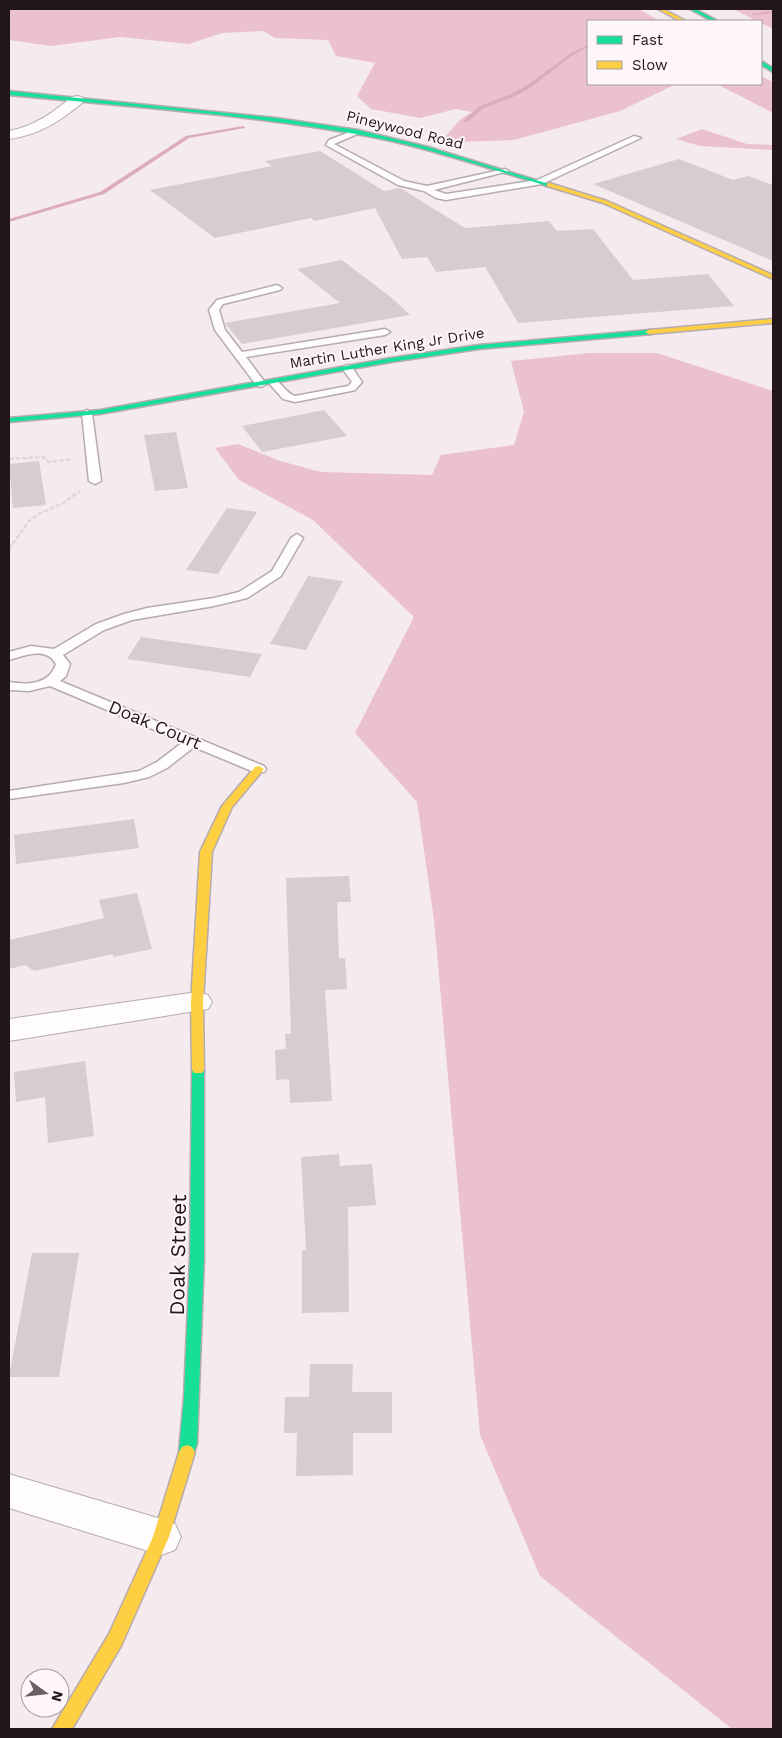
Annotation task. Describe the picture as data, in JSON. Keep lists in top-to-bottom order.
{
  "streets": {
    "main road": ["Pineywood Road", "Martin Luther King Jr Drive", "Doak Street"],
    "lane": ["Doak Court"]
  },
  "crossings": [
    ["Doak Court", "Doak Street"]
  ],
  "legend": ["Fast", "Slow"],
  "north": "right"
}
